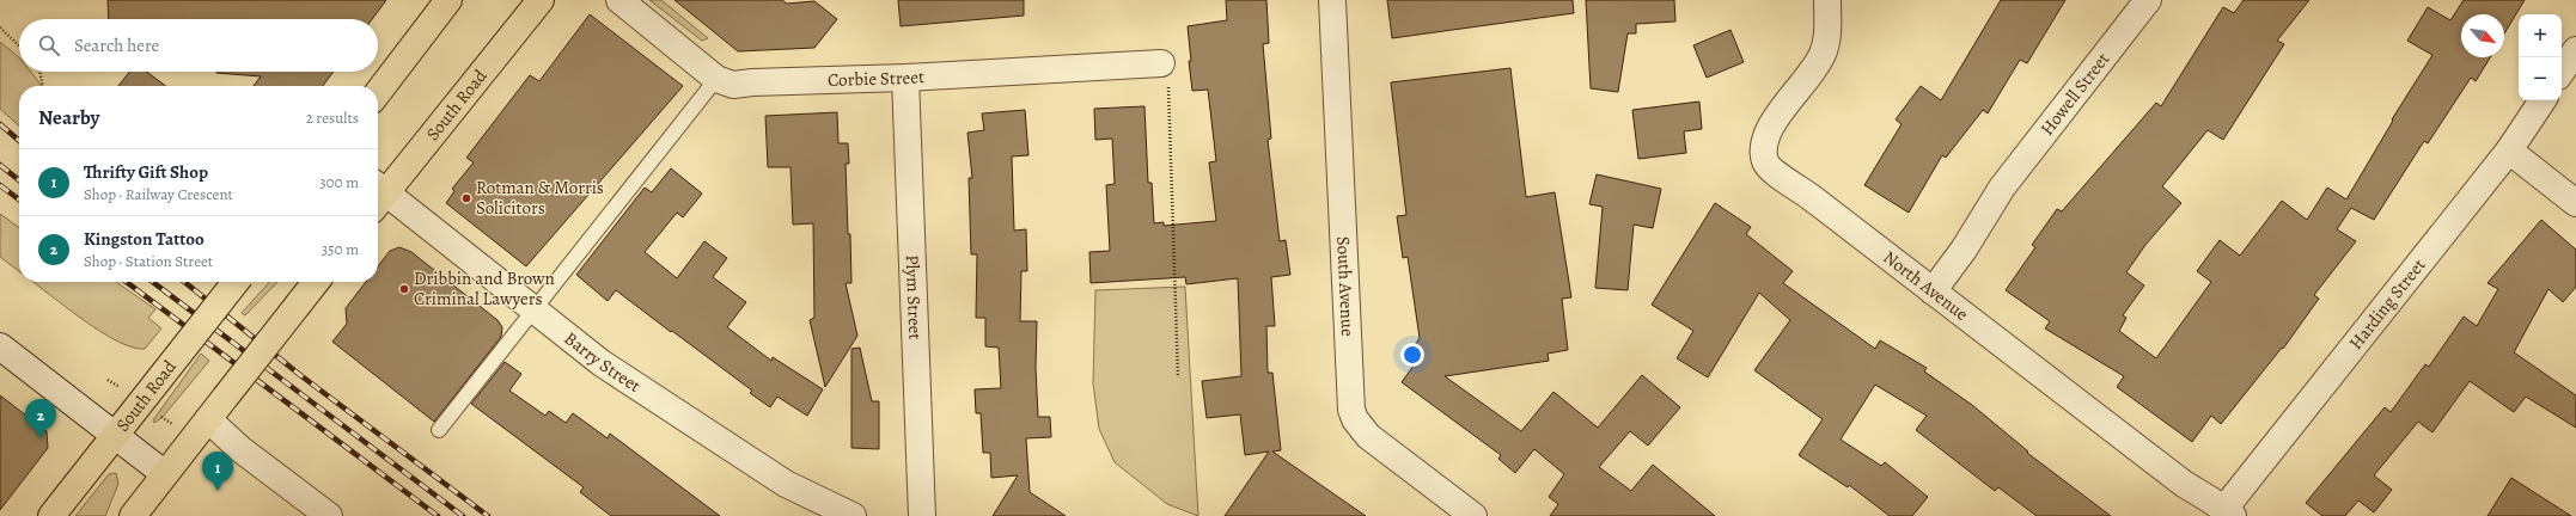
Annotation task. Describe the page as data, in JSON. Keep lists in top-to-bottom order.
{
  "streets": {
    "highway": ["South Road"],
    "street": [
      "Corbie Street",
      "Howell Street",
      "North Avenue",
      "South Avenue",
      "Plym Street",
      "Harding Street",
      "Barry Street"
    ]
  },
  "crossings": [
    ["Corbie Street", "Plym Street"],
    ["Howell Street", "North Avenue"],
    ["North Avenue", "Harding Street"]
  ],
  "places": ["Rotman & Morris Solicitors", "Dribbin and Brown Criminal Lawyers"],
  "north": "bottom right",
  "page": {
    "map_buttons": ["+", "−"],
    "search": "Search here",
    "heading": ["Nearby", "2 results"],
    "list": [
      {
        "mark": "1",
        "name": "Thrifty Gift Shop",
        "note": "Shop · Railway Crescent",
        "value": "300 m"
      },
      {
        "mark": "2",
        "name": "Kingston Tattoo",
        "note": "Shop · Station Street",
        "value": "350 m"
      }
    ],
    "pins": ["2", "1"]
  }
}
